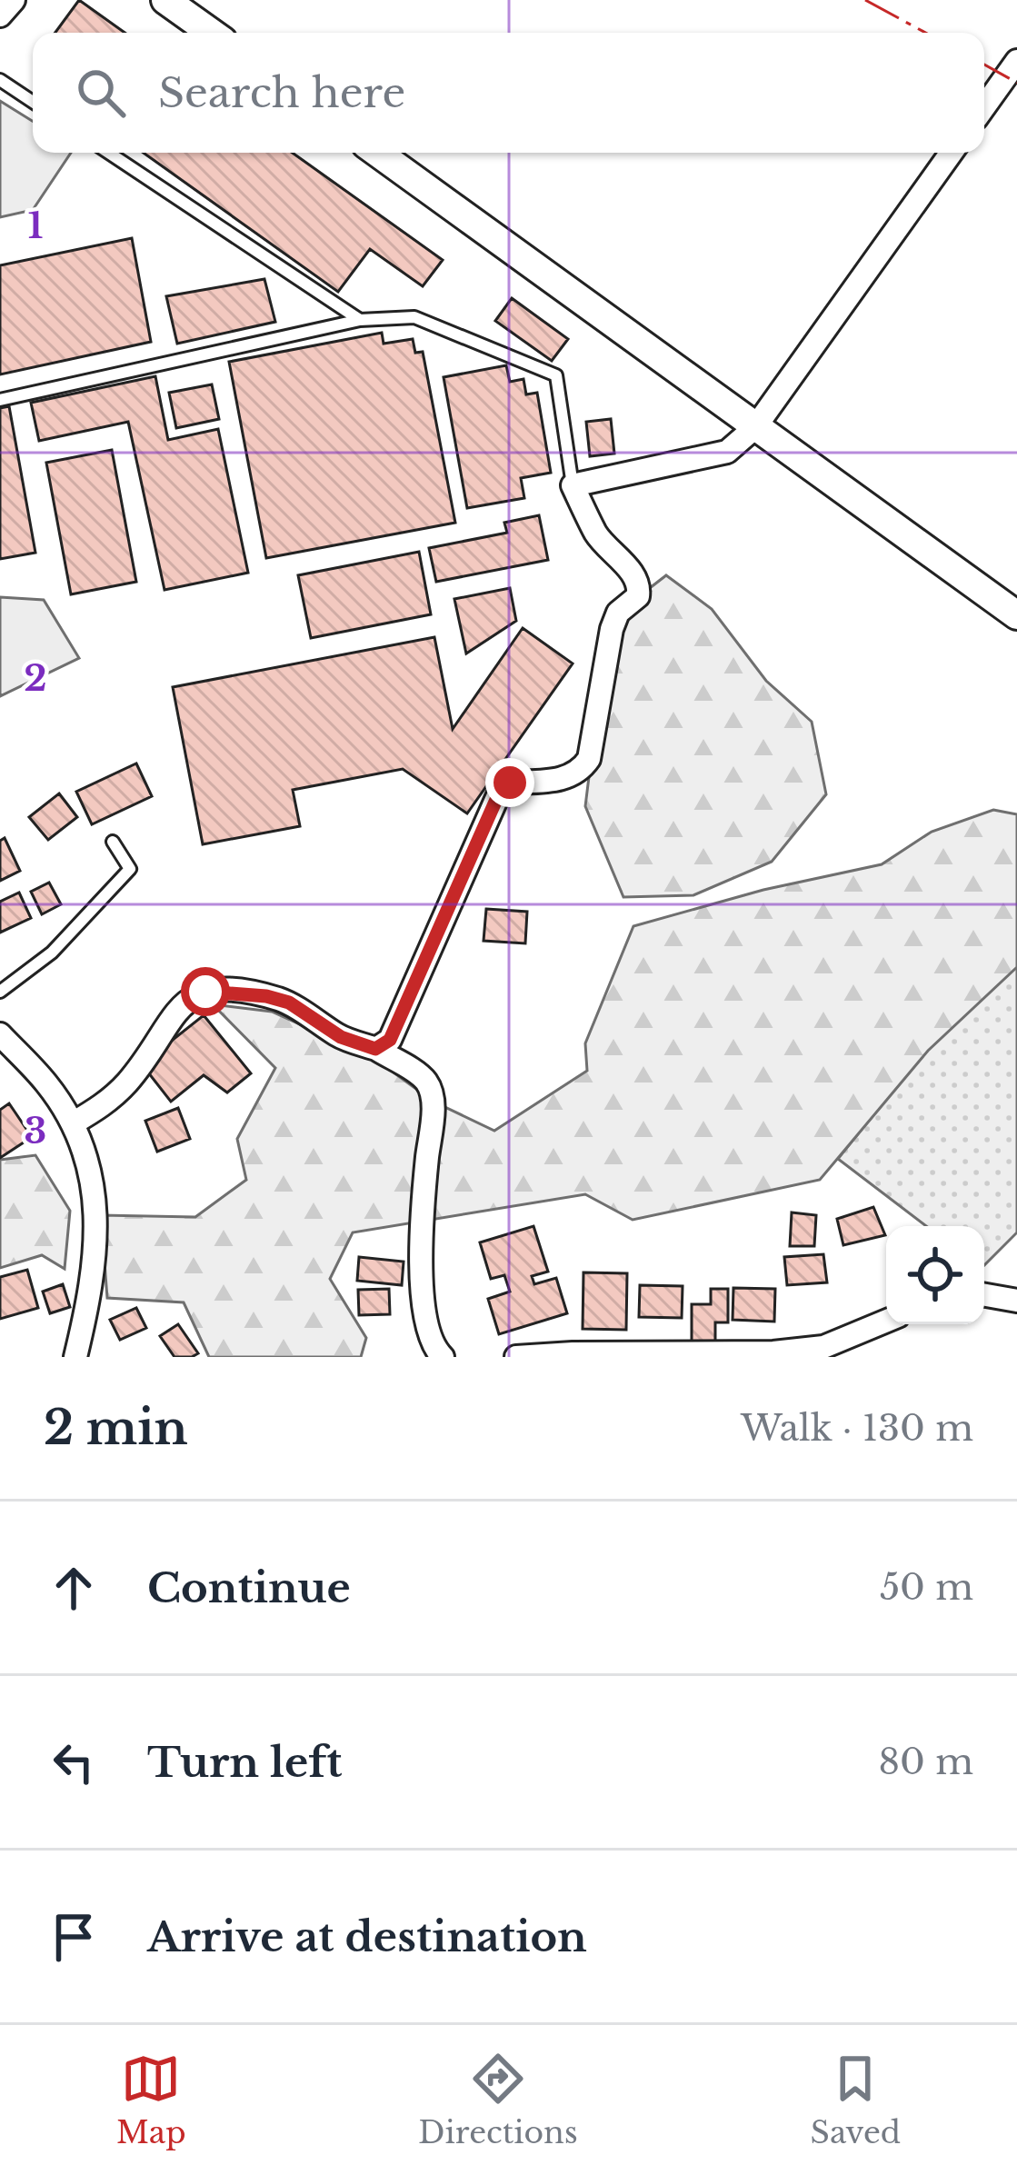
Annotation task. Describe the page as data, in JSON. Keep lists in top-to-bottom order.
{
  "page": {
    "search": "Search here",
    "heading": ["2 min", "Walk · 130 m"],
    "list": [
      ["Continue", "50 m"],
      ["Turn left", "80 m"],
      "Arrive at destination"
    ],
    "nav": ["Map", "Directions", "Saved"]
  },
  "grid": {
    "rows": ["1", "2", "3"]
  }
}
